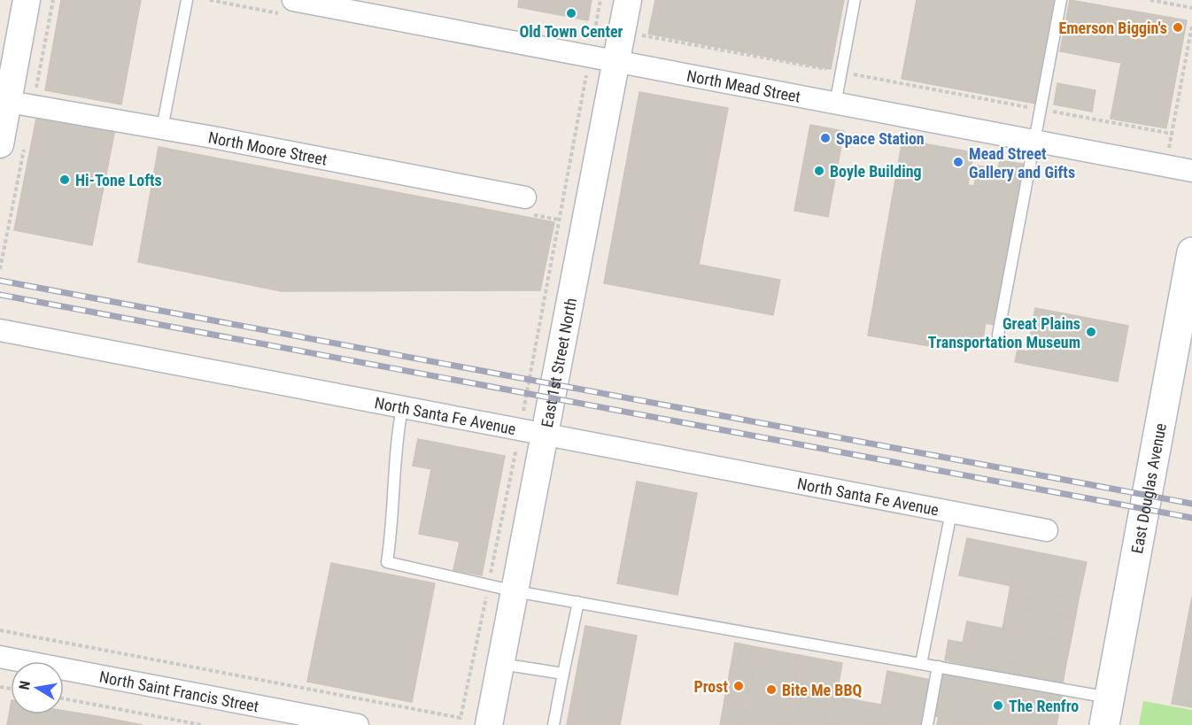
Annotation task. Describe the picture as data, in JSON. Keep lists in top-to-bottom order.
{
  "streets": {
    "main road": ["East Douglas Avenue"],
    "street": [
      "North Mead Street",
      "North Moore Street",
      "East 1st Street North",
      "North Santa Fe Avenue",
      "North Saint Francis Street"
    ]
  },
  "crossings": [
    ["North Mead Street", "East 1st Street North"],
    ["East 1st Street North", "North Santa Fe Avenue"]
  ],
  "places": [
    "Old Town Center",
    "Emerson Biggin's",
    "Space Station",
    "Mead Street Gallery and Gifts",
    "Boyle Building",
    "Hi-Tone Lofts",
    "Great Plains Transportation Museum",
    "Prost",
    "Bite Me BBQ",
    "The Renfro"
  ],
  "north": "left"
}
